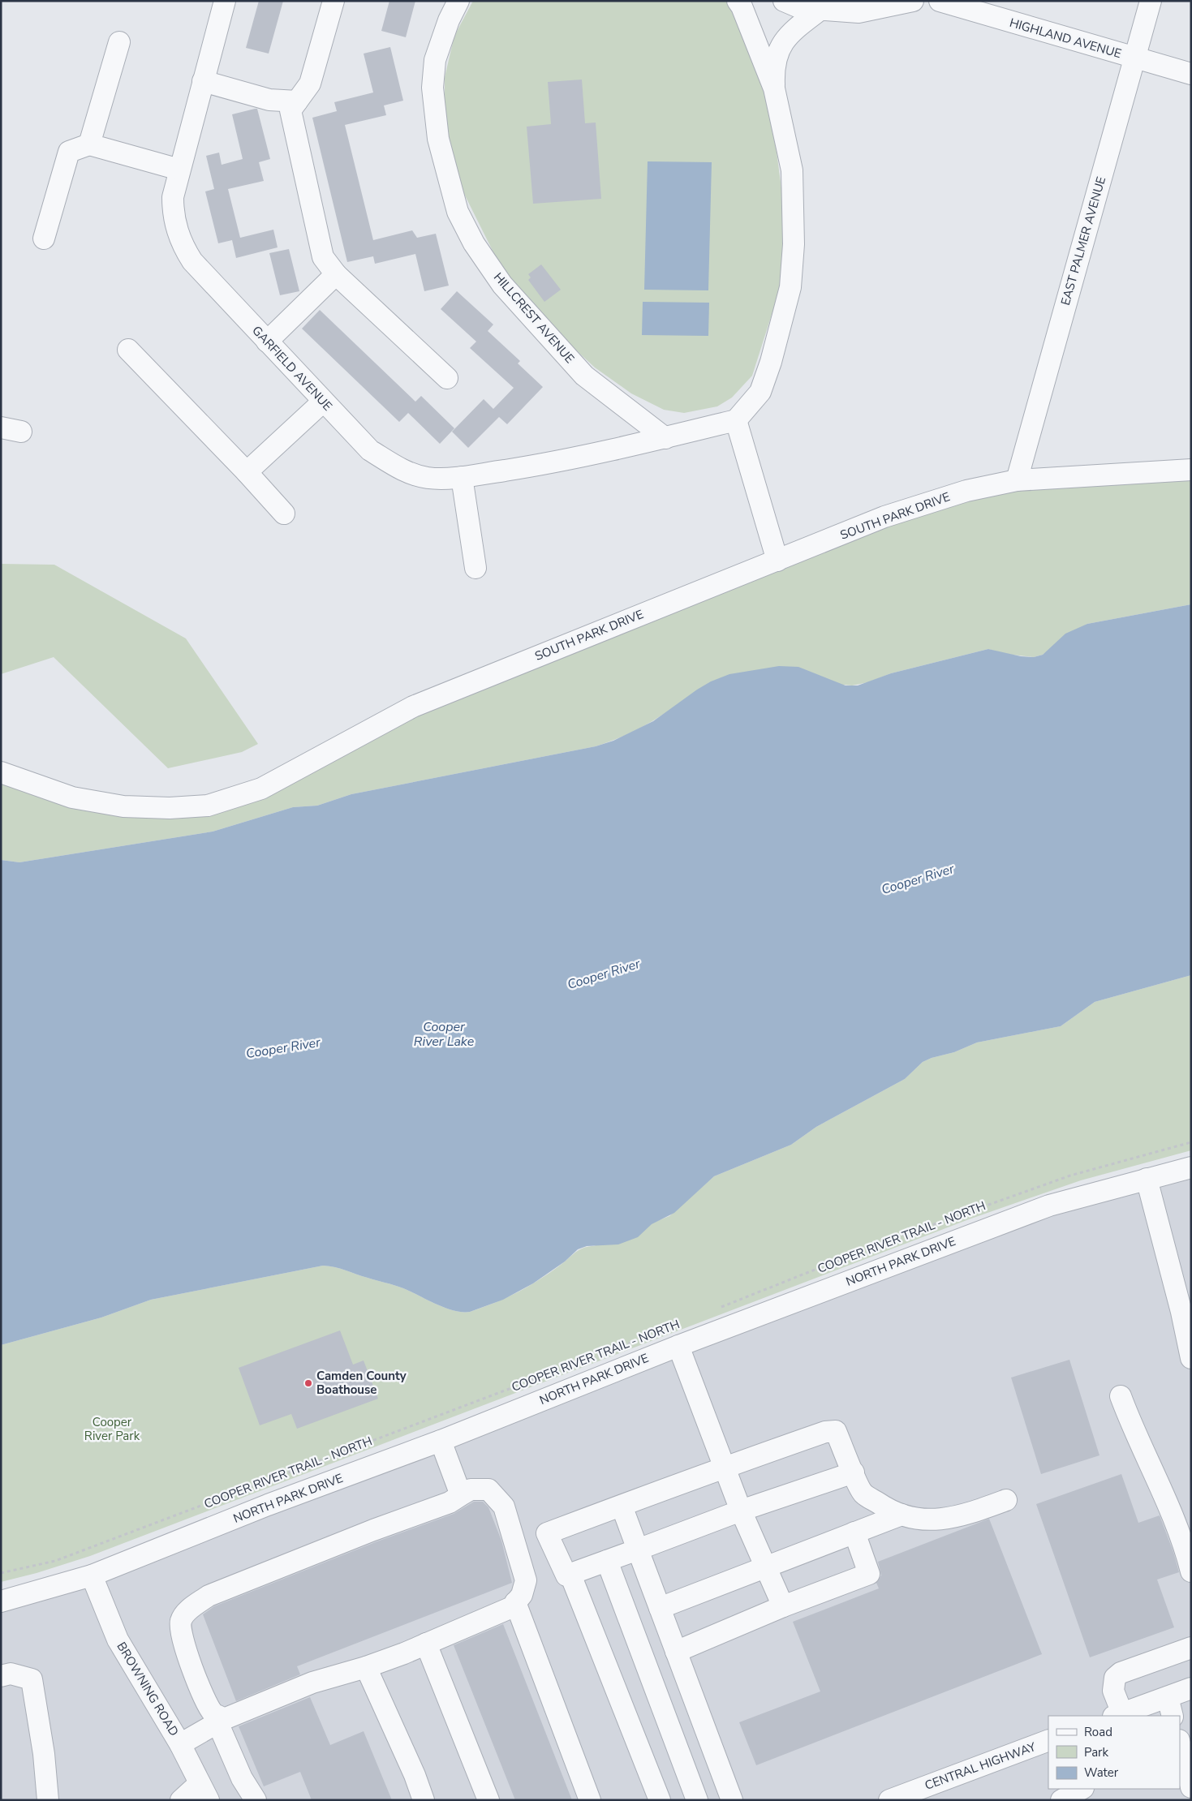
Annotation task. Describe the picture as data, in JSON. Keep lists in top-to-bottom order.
{
  "streets": {
    "street": [
      "HIGHLAND AVENUE",
      "EAST PALMER AVENUE",
      "HILLCREST AVENUE",
      "GARFIELD AVENUE",
      "SOUTH PARK DRIVE",
      "NORTH PARK DRIVE",
      "BROWNING ROAD",
      "CENTRAL HIGHWAY"
    ],
    "path": ["COOPER RIVER TRAIL - NORTH"]
  },
  "crossings": [
    ["HIGHLAND AVENUE", "EAST PALMER AVENUE"],
    ["EAST PALMER AVENUE", "SOUTH PARK DRIVE"],
    ["HILLCREST AVENUE", "GARFIELD AVENUE"],
    ["NORTH PARK DRIVE", "BROWNING ROAD"]
  ],
  "water": ["Cooper River", "Cooper River Lake"],
  "parks": ["Cooper River Park"],
  "places": ["Camden County Boathouse"],
  "legend": ["Road", "Park", "Water"]
}
